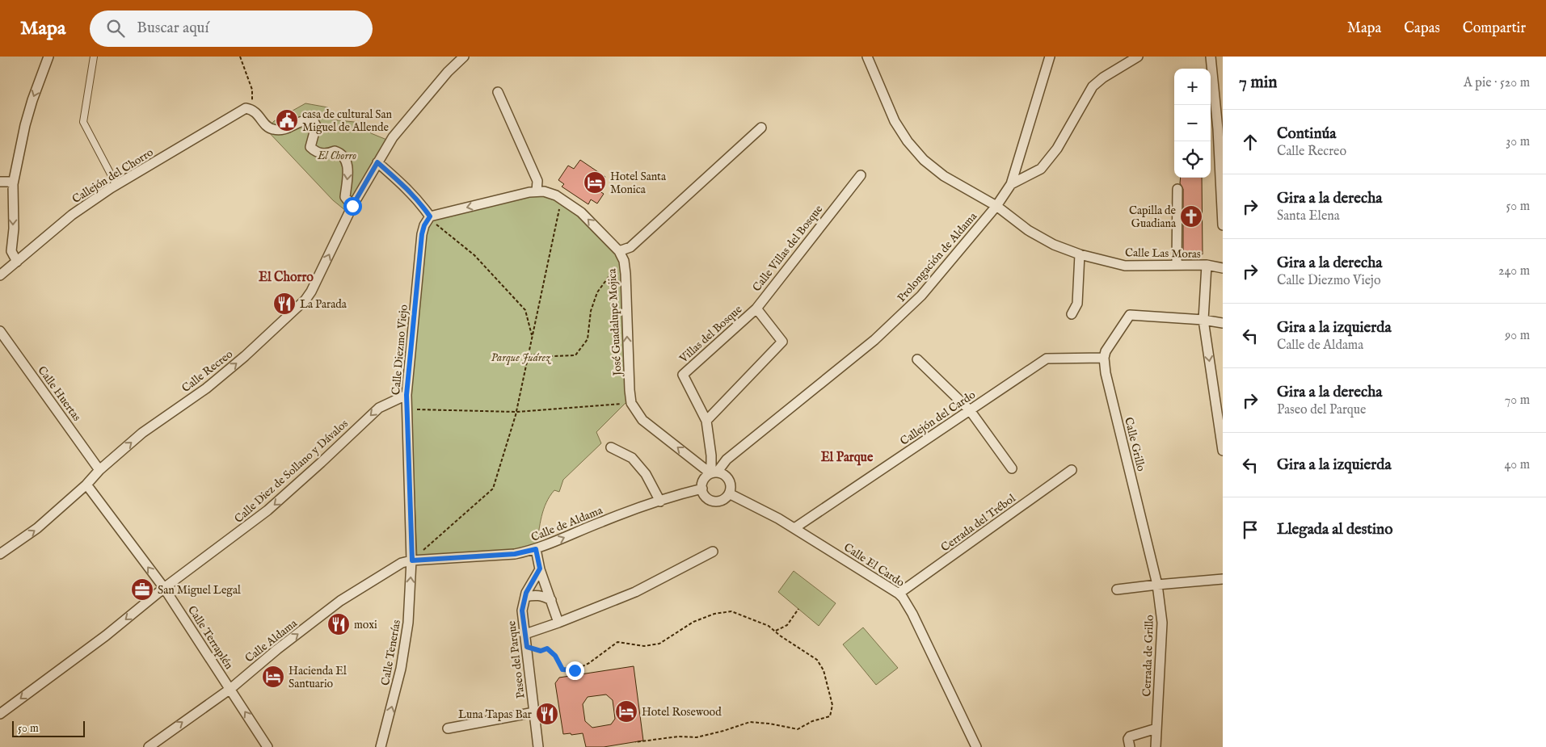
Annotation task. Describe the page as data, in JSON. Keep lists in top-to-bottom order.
{
  "streets": {
    "street": [
      "Callejón del Chorro",
      "Calle Villas del Bosque",
      "Calle Las Moras",
      "Prolongación de Aldama",
      "José Guadalupe Mojica",
      "Villas del Bosque",
      "Calle Diezmo Viejo",
      "Calle Recreo",
      "Calle Huertas",
      "Callejón del Cardo",
      "Calle Grillo",
      "Calle Diez de Sollano y Dávalos",
      "Cerrada del Trébol",
      "Calle de Aldama",
      "Calle El Cardo",
      "Calle Terraplén",
      "Calle Aldama",
      "Calle Tenerías",
      "Cerrada de Grillo",
      "Paseo del Parque"
    ]
  },
  "crossings": [
    ["Calle Villas del Bosque", "Villas del Bosque"],
    ["Calle Las Moras", "Prolongación de Aldama"],
    ["Prolongación de Aldama", "Calle de Aldama"],
    ["Prolongación de Aldama", "Calle El Cardo"],
    ["José Guadalupe Mojica", "Calle Diezmo Viejo"],
    ["Calle Diezmo Viejo", "Calle Diez de Sollano y Dávalos"],
    ["Calle Diezmo Viejo", "Calle de Aldama"],
    ["Calle Diezmo Viejo", "Calle Aldama"],
    ["Calle Diezmo Viejo", "Calle Tenerías"],
    ["Calle Recreo", "Calle Huertas"],
    ["Calle Recreo", "Calle Terraplén"],
    ["Callejón del Cardo", "Calle Grillo"],
    ["Callejón del Cardo", "Calle El Cardo"],
    ["Calle Grillo", "Cerrada de Grillo"],
    ["Calle Diez de Sollano y Dávalos", "Calle Terraplén"],
    ["Cerrada del Trébol", "Calle El Cardo"],
    ["Calle de Aldama", "Calle El Cardo"],
    ["Calle de Aldama", "Calle Aldama"],
    ["Calle de Aldama", "Calle Tenerías"],
    ["Calle Terraplén", "Calle Aldama"],
    ["Calle Aldama", "Calle Tenerías"]
  ],
  "one_way": [
    "Calle Recreo",
    "Calle Diez de Sollano y Dávalos",
    "Calle Terraplén",
    "Calle Aldama",
    "Calle Tenerías"
  ],
  "districts": ["El Chorro", "El Parque"],
  "parks": ["El Chorro", "Parque Juárez"],
  "places": {
    "public building": ["casa de cultural San Miguel de Allende"],
    "hotel": ["Hotel Santa Monica", "Hacienda El Santuario", "Hotel Rosewood"],
    "church": ["Capilla de Guadiana"],
    "restaurant": ["La Parada", "moxi", "Luna Tapas Bar"],
    "office": ["San Miguel Legal"]
  },
  "scale_bar": "50 m",
  "page": {
    "header": "Mapa",
    "search": "Buscar aquí",
    "nav": ["Mapa", "Capas", "Compartir"],
    "heading": ["7 min", "A pie · 520 m"],
    "map_buttons": ["+", "−"],
    "list": [
      ["Continúa", "Calle Recreo", "30 m"],
      ["Gira a la derecha", "Santa Elena", "50 m"],
      ["Gira a la derecha", "Calle Diezmo Viejo", "240 m"],
      ["Gira a la izquierda", "Calle de Aldama", "90 m"],
      ["Gira a la derecha", "Paseo del Parque", "70 m"],
      ["Gira a la izquierda", "40 m"],
      "Llegada al destino"
    ],
    "scale": "50 m"
  }
}
